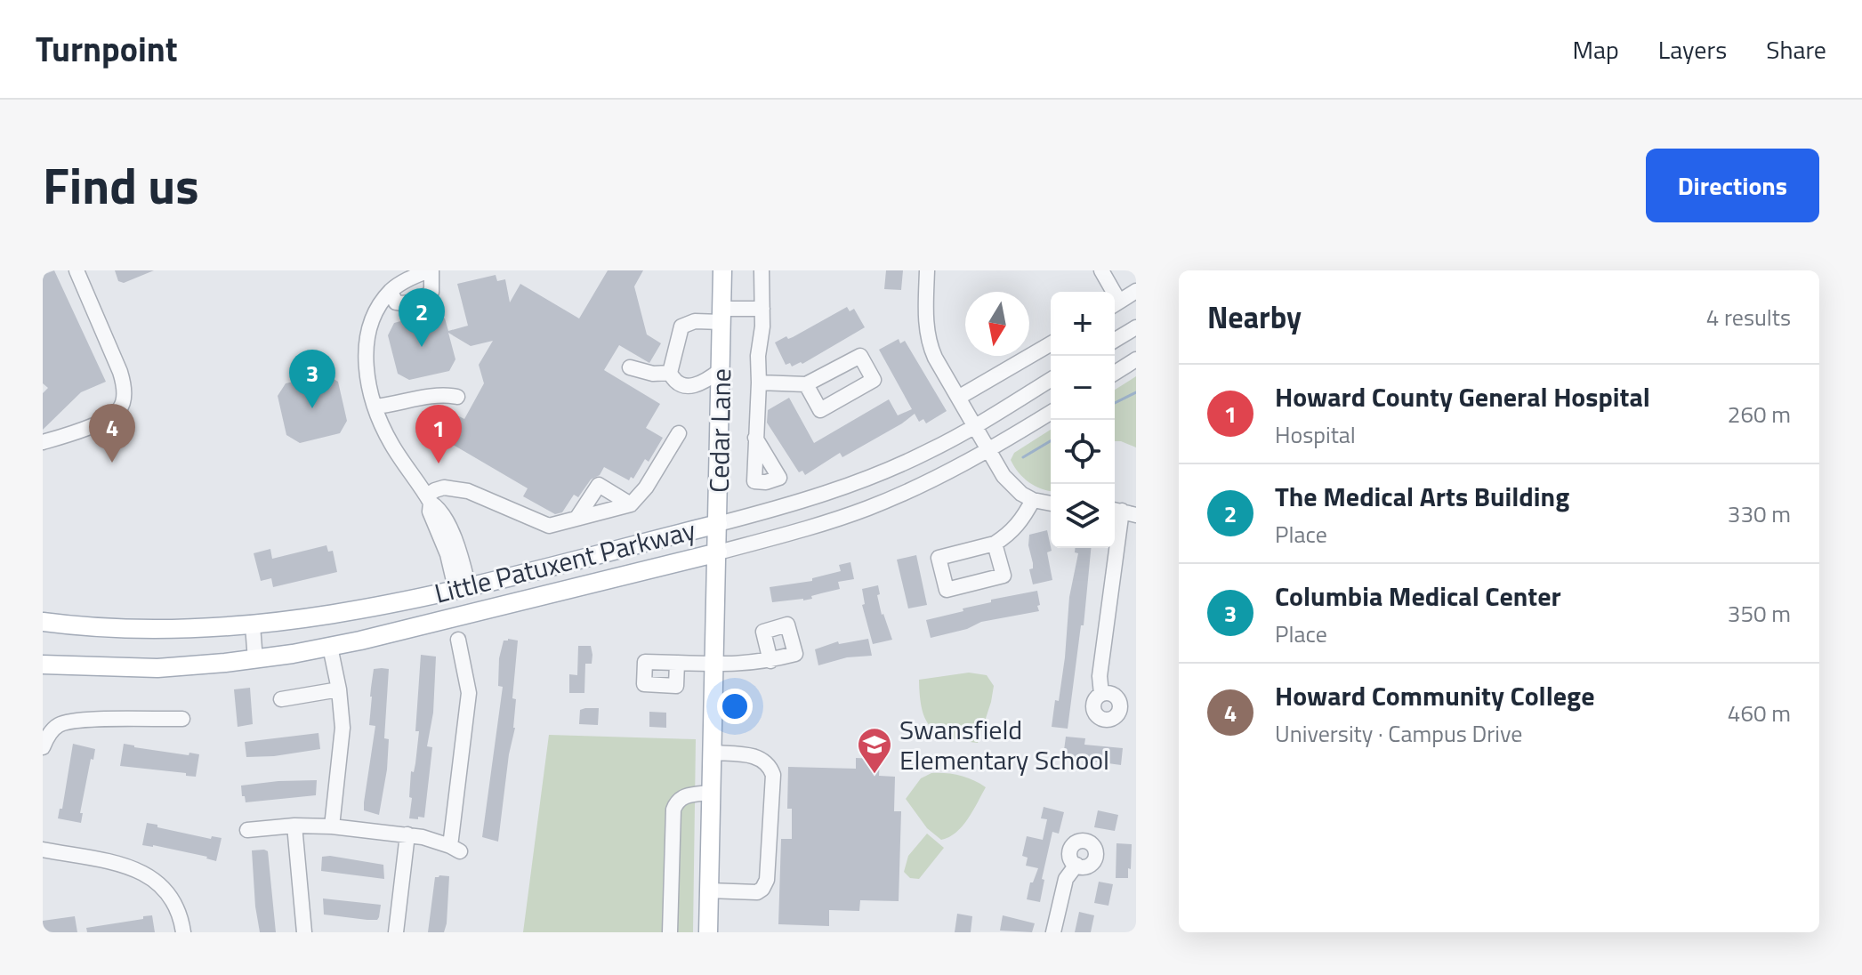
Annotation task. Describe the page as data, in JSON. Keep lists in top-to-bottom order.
{
  "streets": {
    "main road": ["Cedar Lane", "Little Patuxent Parkway"]
  },
  "crossings": [
    ["Cedar Lane", "Little Patuxent Parkway"]
  ],
  "places": {
    "school or university": ["Swansfield Elementary School"]
  },
  "north": "bottom",
  "page": {
    "header": "Turnpoint",
    "nav": ["Map", "Layers", "Share"],
    "title": "Find us",
    "buttons": "Directions",
    "heading": ["Nearby", "4 results"],
    "pins": [
      "2",
      "3",
      "4",
      "1"
    ],
    "map_buttons": ["+", "−"],
    "list": [
      {
        "mark": "1",
        "name": "Howard County General Hospital",
        "note": "Hospital",
        "value": "260 m"
      },
      {
        "mark": "2",
        "name": "The Medical Arts Building",
        "note": "Place",
        "value": "330 m"
      },
      {
        "mark": "3",
        "name": "Columbia Medical Center",
        "note": "Place",
        "value": "350 m"
      },
      {
        "mark": "4",
        "name": "Howard Community College",
        "note": "University · Campus Drive",
        "value": "460 m"
      }
    ]
  }
}
